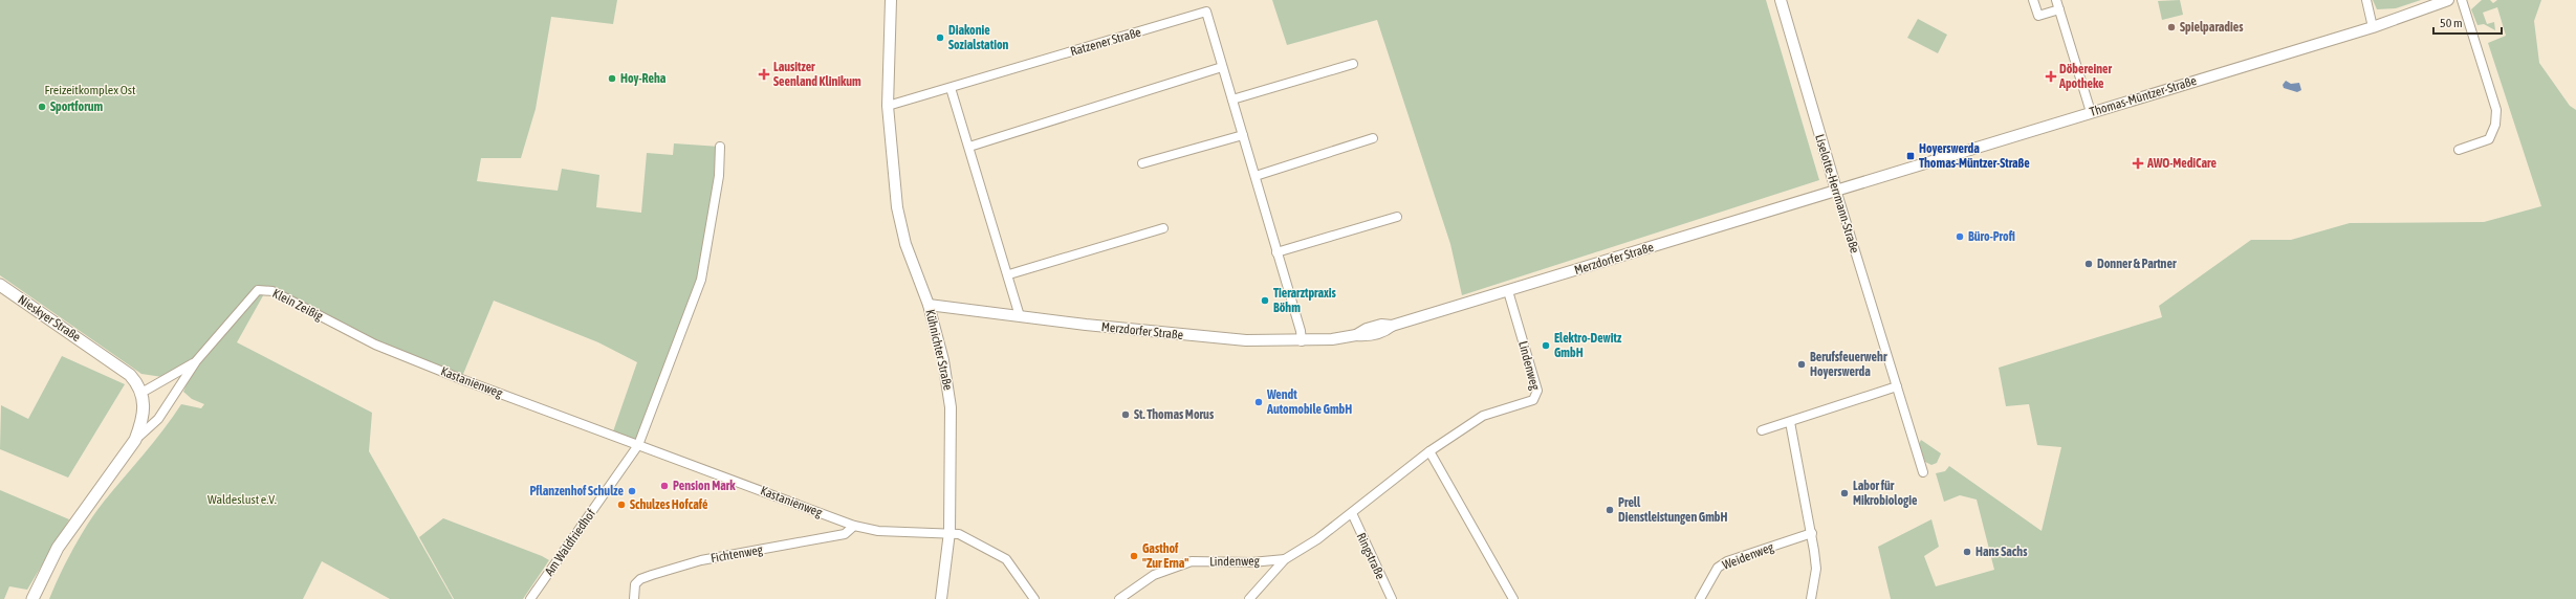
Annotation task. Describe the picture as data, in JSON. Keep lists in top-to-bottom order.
{
  "streets": {
    "main road": ["Nieskyer Straße"],
    "street": [
      "Ratzener Straße",
      "Thomas-Müntzer-Straße",
      "Liselotte-Herrmann-Straße",
      "Merzdorfer Straße",
      "Klein Zeißig",
      "Kühnichter Straße",
      "Lindenweg",
      "Kastanienweg",
      "Am Waldfriedhof",
      "Fichtenweg",
      "Ringstraße",
      "Weidenweg"
    ]
  },
  "crossings": [
    ["Ratzener Straße", "Merzdorfer Straße"],
    ["Ratzener Straße", "Kühnichter Straße"],
    ["Thomas-Müntzer-Straße", "Liselotte-Herrmann-Straße"],
    ["Thomas-Müntzer-Straße", "Merzdorfer Straße"],
    ["Liselotte-Herrmann-Straße", "Merzdorfer Straße"],
    ["Merzdorfer Straße", "Kühnichter Straße"],
    ["Merzdorfer Straße", "Lindenweg"],
    ["Klein Zeißig", "Nieskyer Straße"],
    ["Klein Zeißig", "Kastanienweg"],
    ["Kühnichter Straße", "Kastanienweg"],
    ["Lindenweg", "Ringstraße"],
    ["Kastanienweg", "Am Waldfriedhof"],
    ["Kastanienweg", "Fichtenweg"]
  ],
  "parks": ["Freizeitkomplex Ost", "Waldeslust e.V."],
  "places": {
    "other": [
      "Spielparadies",
      "Diakonie Sozialstation",
      "Hoy-Reha",
      "Sportforum",
      "Büro-Profi",
      "Donner & Partner",
      "Tierarztpraxis Böhm",
      "Elektro-Dewitz GmbH",
      "Berufsfeuerwehr Hoyerswerda",
      "Wendt Automobile GmbH",
      "St. Thomas Morus",
      "Pension Mark",
      "Pflanzenhof Schulze",
      "Labor für Mikrobiologie",
      "Schulzes Hofcafé",
      "Prell Dienstleistungen GmbH",
      "Hans Sachs",
      "Gasthof \"Zur Erna\""
    ],
    "health": ["Lausitzer Seenland Klinikum", "Döbereiner Apotheke", "AWO-MediCare"],
    "transit": ["Hoyerswerda Thomas-Müntzer-Straße"]
  },
  "scale_bar": "50 m"
}
